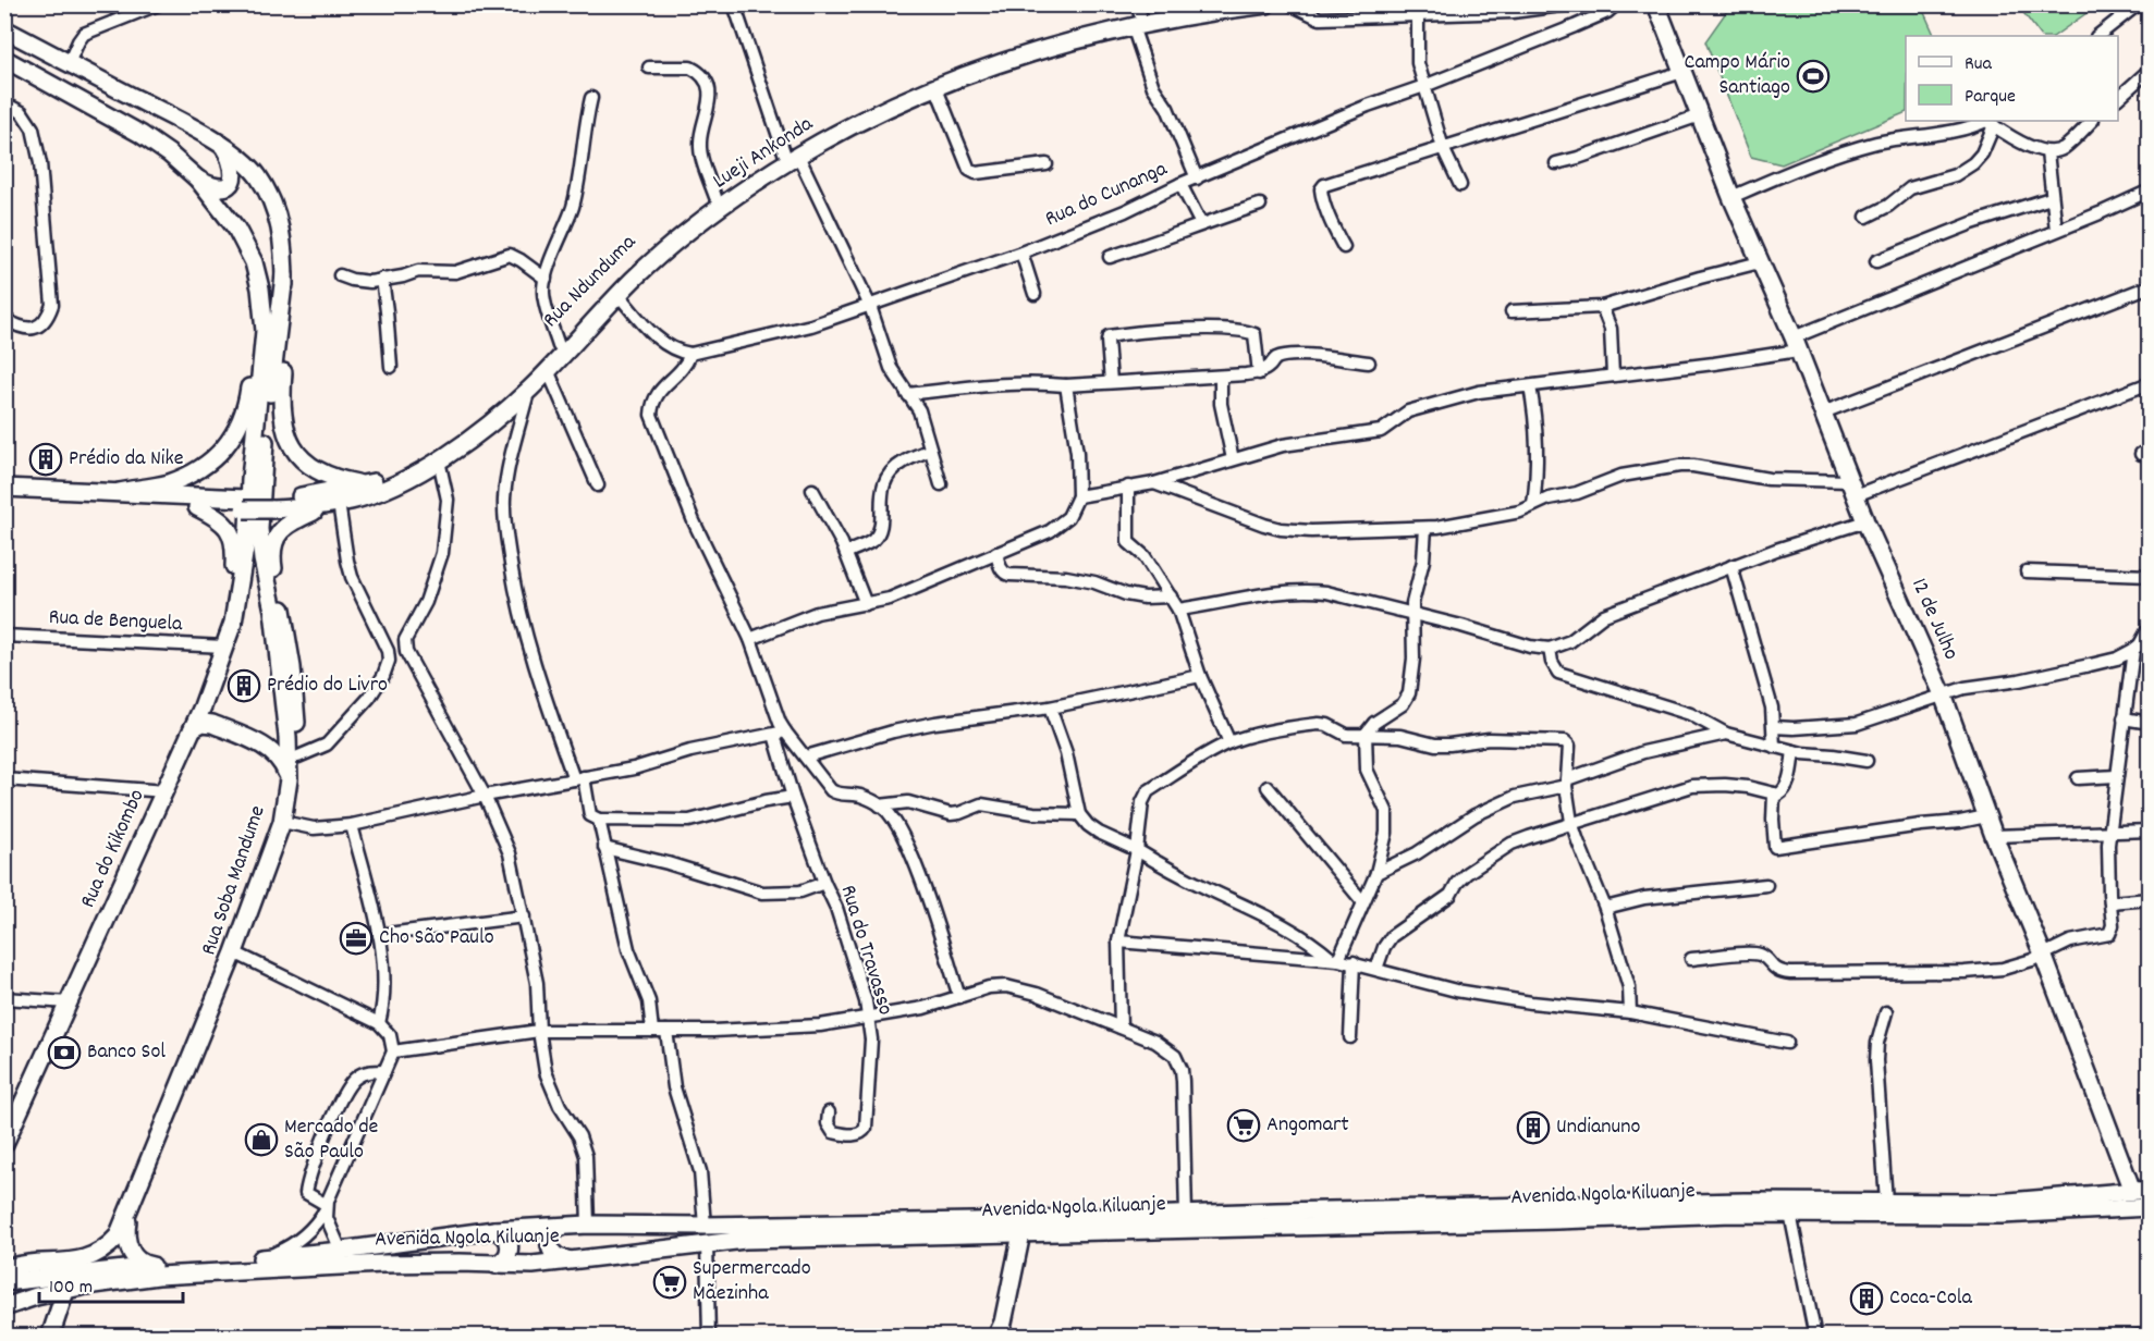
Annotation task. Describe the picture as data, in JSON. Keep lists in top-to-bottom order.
{
  "streets": {
    "main road": [
      "Lueji Ankonda",
      "Rua Ndunduma",
      "12 de Julho",
      "Rua do Kikombo",
      "Rua Soba Mandume",
      "Avenida Ngola Kiluanje"
    ],
    "street": ["Rua do Cunanga", "Rua de Benguela", "Rua do Travasso"]
  },
  "crossings": [
    ["Lueji Ankonda", "Rua Ndunduma"],
    ["Rua do Cunanga", "Rua do Travasso"],
    ["12 de Julho", "Avenida Ngola Kiluanje"],
    ["Rua de Benguela", "Rua do Kikombo"]
  ],
  "places": {
    "sports": ["Campo Mário Santiago"],
    "building": [
      "Prédio da Nike",
      "Prédio do Livro",
      "Undianuno",
      "Coca-Cola"
    ],
    "office": ["Cho São Paulo"],
    "bank": ["Banco Sol"],
    "supermarket": ["Angomart", "Supermercado Mãezinha"],
    "shop": ["Mercado de São Paulo"]
  },
  "legend": ["Rua", "Parque"],
  "scale_bar": "100 m"
}
